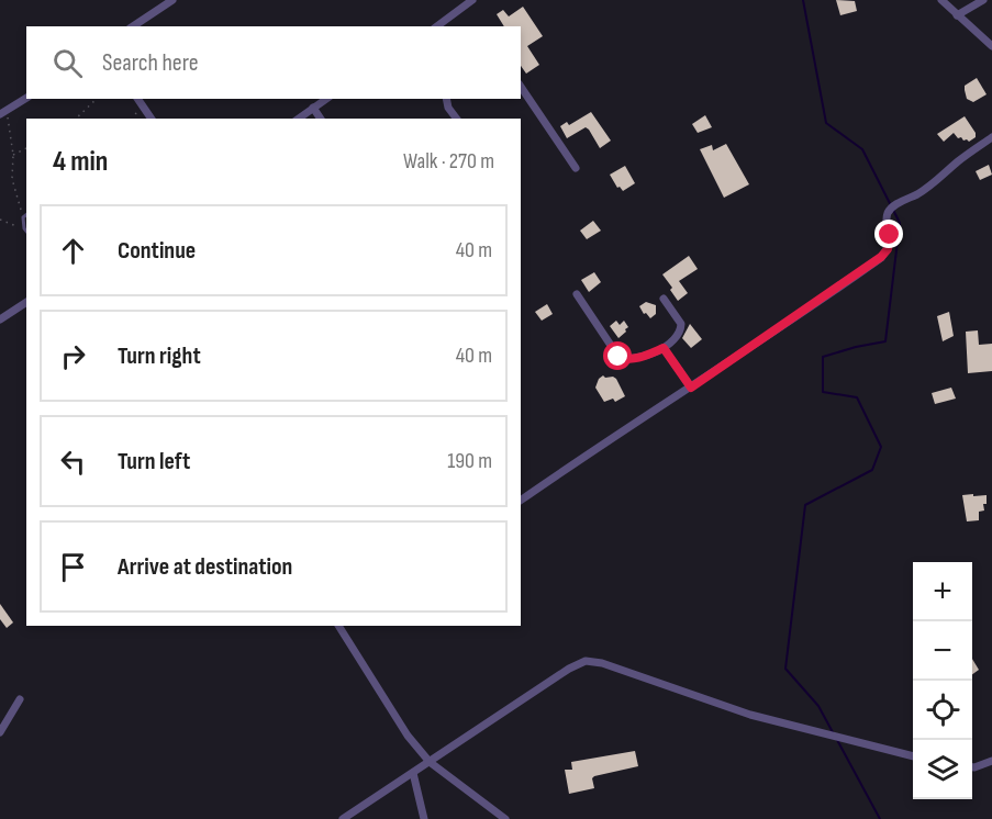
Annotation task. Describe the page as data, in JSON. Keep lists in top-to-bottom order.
{
  "page": {
    "search": "Search here",
    "heading": ["4 min", "Walk · 270 m"],
    "list": [
      ["Continue", "40 m"],
      ["Turn right", "40 m"],
      ["Turn left", "190 m"],
      "Arrive at destination"
    ],
    "map_buttons": ["+", "−"]
  }
}
